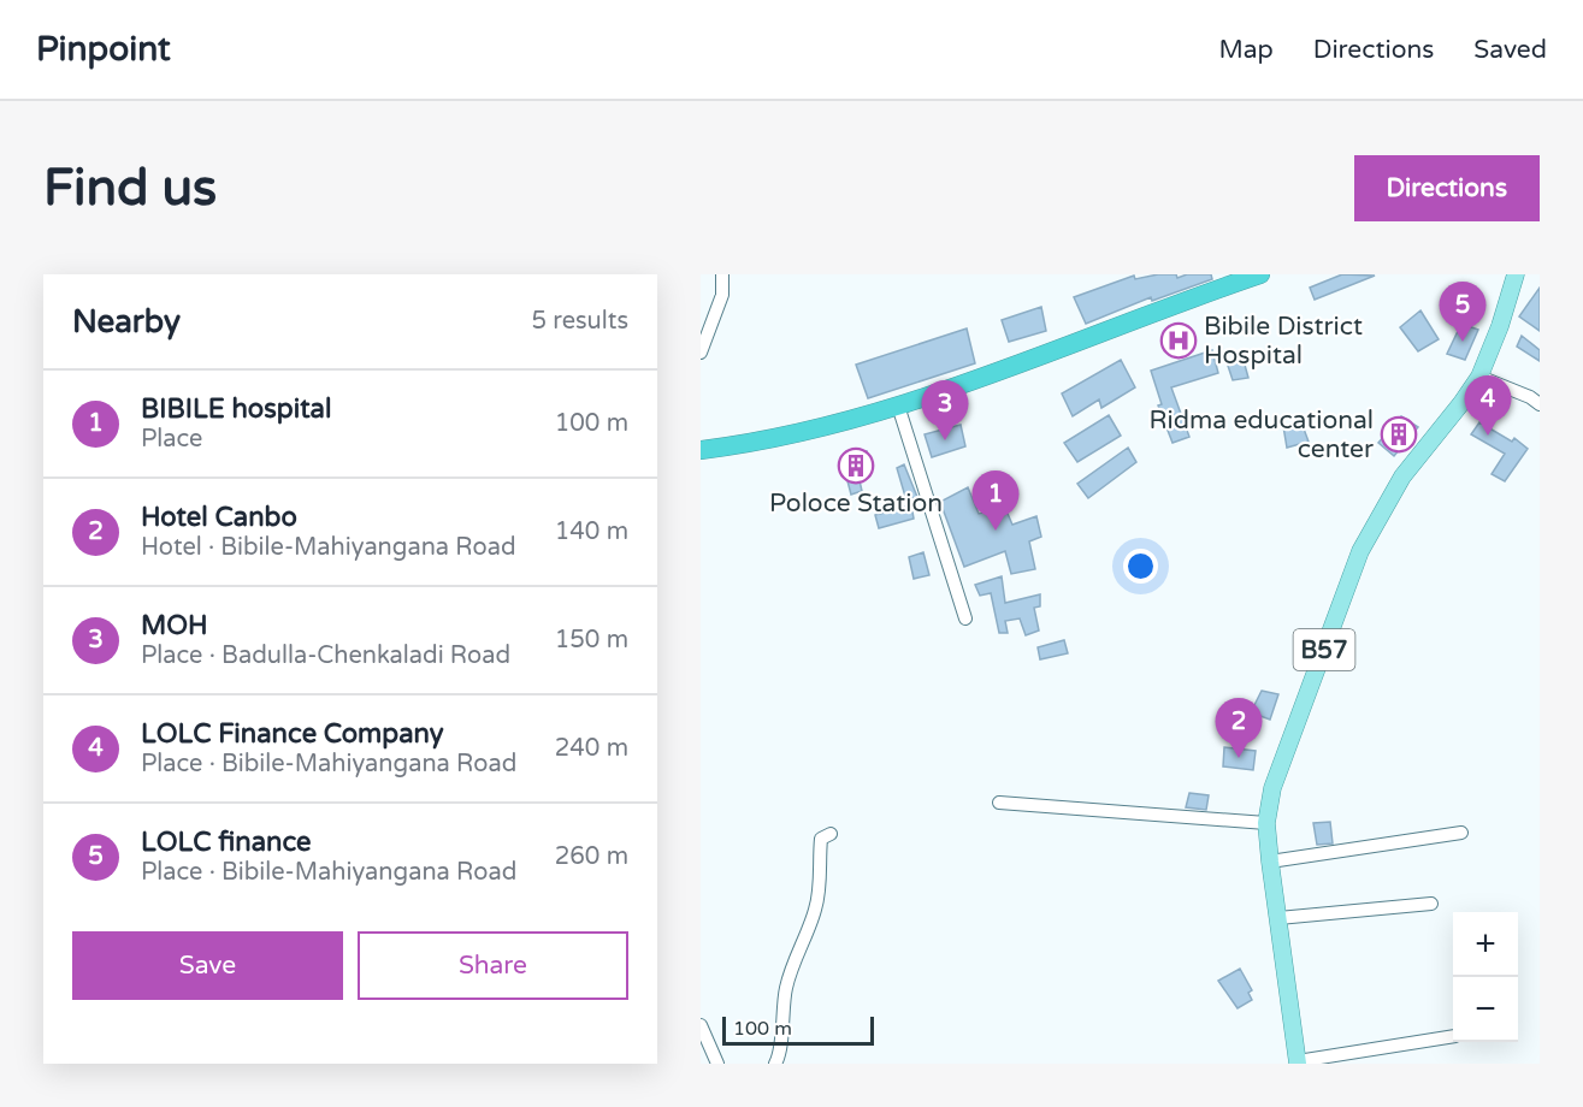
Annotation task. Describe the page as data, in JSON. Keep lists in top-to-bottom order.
{
  "streets": {
    "main road": ["B57"]
  },
  "places": {
    "hospital": ["Bibile District Hospital"],
    "building": ["Ridma educational center", "Poloce Station"]
  },
  "scale_bar": "100 m",
  "page": {
    "header": "Pinpoint",
    "nav": ["Map", "Directions", "Saved"],
    "buttons": [
      "Directions",
      ["Save", "Share"]
    ],
    "title": "Find us",
    "heading": ["Nearby", "5 results"],
    "pins": [
      "5",
      "4",
      "3",
      "1",
      "2"
    ],
    "list": [
      {
        "mark": "1",
        "name": "BIBILE hospital",
        "note": "Place",
        "value": "100 m"
      },
      {
        "mark": "2",
        "name": "Hotel Canbo",
        "note": "Hotel · Bibile-Mahiyangana Road",
        "value": "140 m"
      },
      {
        "mark": "3",
        "name": "MOH",
        "note": "Place · Badulla-Chenkaladi Road",
        "value": "150 m"
      },
      {
        "mark": "4",
        "name": "LOLC Finance Company",
        "note": "Place · Bibile-Mahiyangana Road",
        "value": "240 m"
      },
      {
        "mark": "5",
        "name": "LOLC finance",
        "note": "Place · Bibile-Mahiyangana Road",
        "value": "260 m"
      }
    ],
    "map_buttons": ["+", "−"],
    "scale": "100 m"
  }
}
